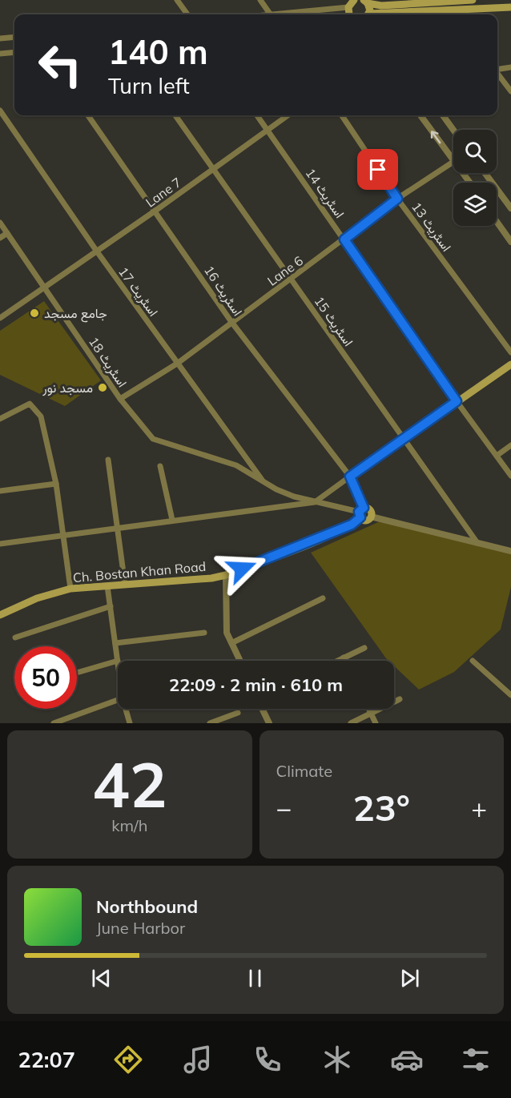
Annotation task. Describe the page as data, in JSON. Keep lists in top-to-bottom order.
{
  "streets": {
    "main road": ["Ch. Bostan Khan Road"],
    "street": [
      "Lane 7",
      "اسٹریٹ 14",
      "اسٹریٹ 13",
      "Lane 6",
      "اسٹریٹ 16",
      "اسٹریٹ 17",
      "اسٹریٹ 15",
      "اسٹریٹ 18"
    ]
  },
  "crossings": [
    ["Lane 7", "اسٹریٹ 14"],
    ["Lane 7", "اسٹریٹ 16"],
    ["Lane 7", "اسٹریٹ 17"],
    ["Lane 7", "اسٹریٹ 15"],
    ["Lane 7", "اسٹریٹ 18"],
    ["اسٹریٹ 14", "Lane 6"],
    ["اسٹریٹ 13", "Lane 6"],
    ["Lane 6", "اسٹریٹ 16"],
    ["Lane 6", "اسٹریٹ 17"],
    ["Lane 6", "اسٹریٹ 15"],
    ["Lane 6", "اسٹریٹ 18"],
    ["اسٹریٹ 17", "اسٹریٹ 18"]
  ],
  "places": ["جامع مسجد", "مسجد نور"],
  "page": {
    "turn": ["140 m", "Turn left"],
    "limit": "50",
    "trip": "22:09 · 2 min · 610 m",
    "tile": [
      ["42", "km/h"],
      "Climate"
    ],
    "heat": ["−", "23°", "+"],
    "song": ["Northbound", "June Harbor"],
    "tabs": "22:07"
  }
}
